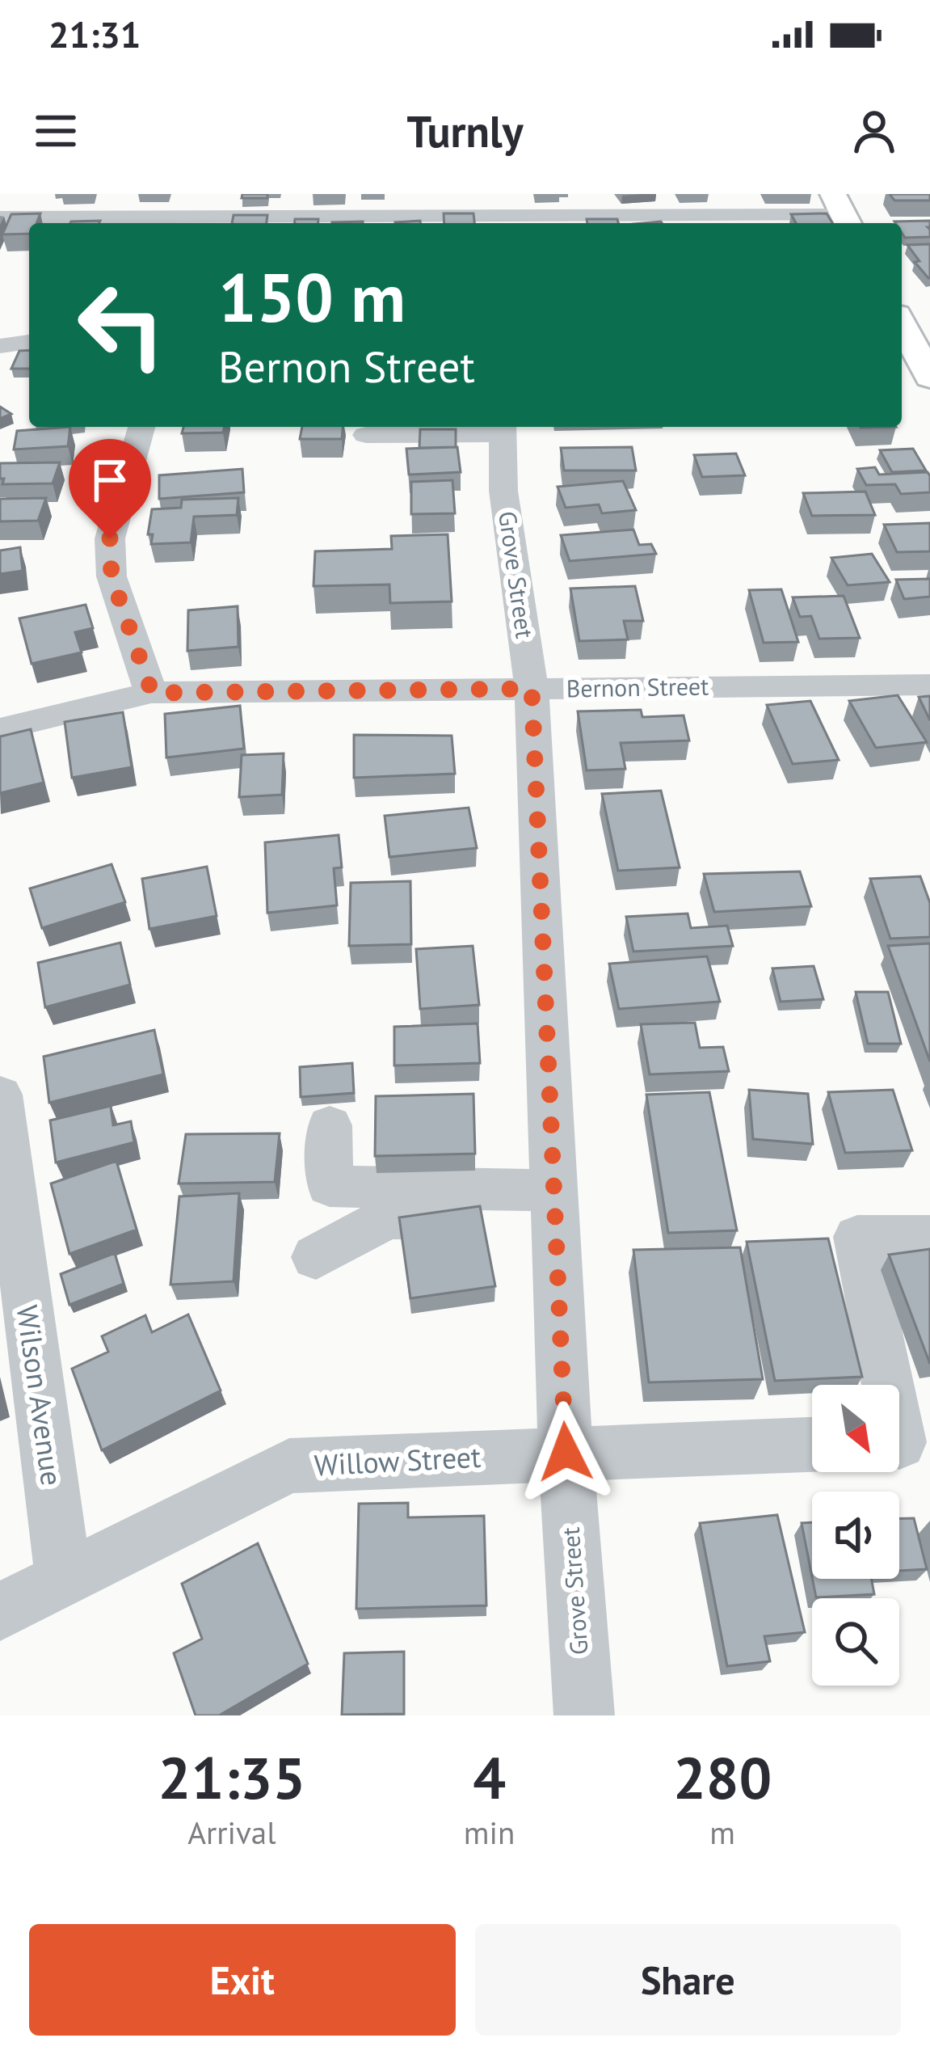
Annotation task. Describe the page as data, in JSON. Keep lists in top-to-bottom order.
{
  "streets": {
    "street": [
      "Grove Street",
      "Bernon Street",
      "Wilson Avenue",
      "Willow Street"
    ]
  },
  "crossings": [
    ["Grove Street", "Bernon Street"],
    ["Grove Street", "Willow Street"],
    ["Wilson Avenue", "Willow Street"]
  ],
  "north": "bottom right",
  "page": {
    "status": "21:31",
    "header": "Turnly",
    "turn": ["150 m", "Bernon Street"],
    "eta": [
      "21:35",
      "Arrival",
      "4",
      "min",
      "280",
      "m"
    ],
    "buttons": ["Exit", "Share"]
  }
}
